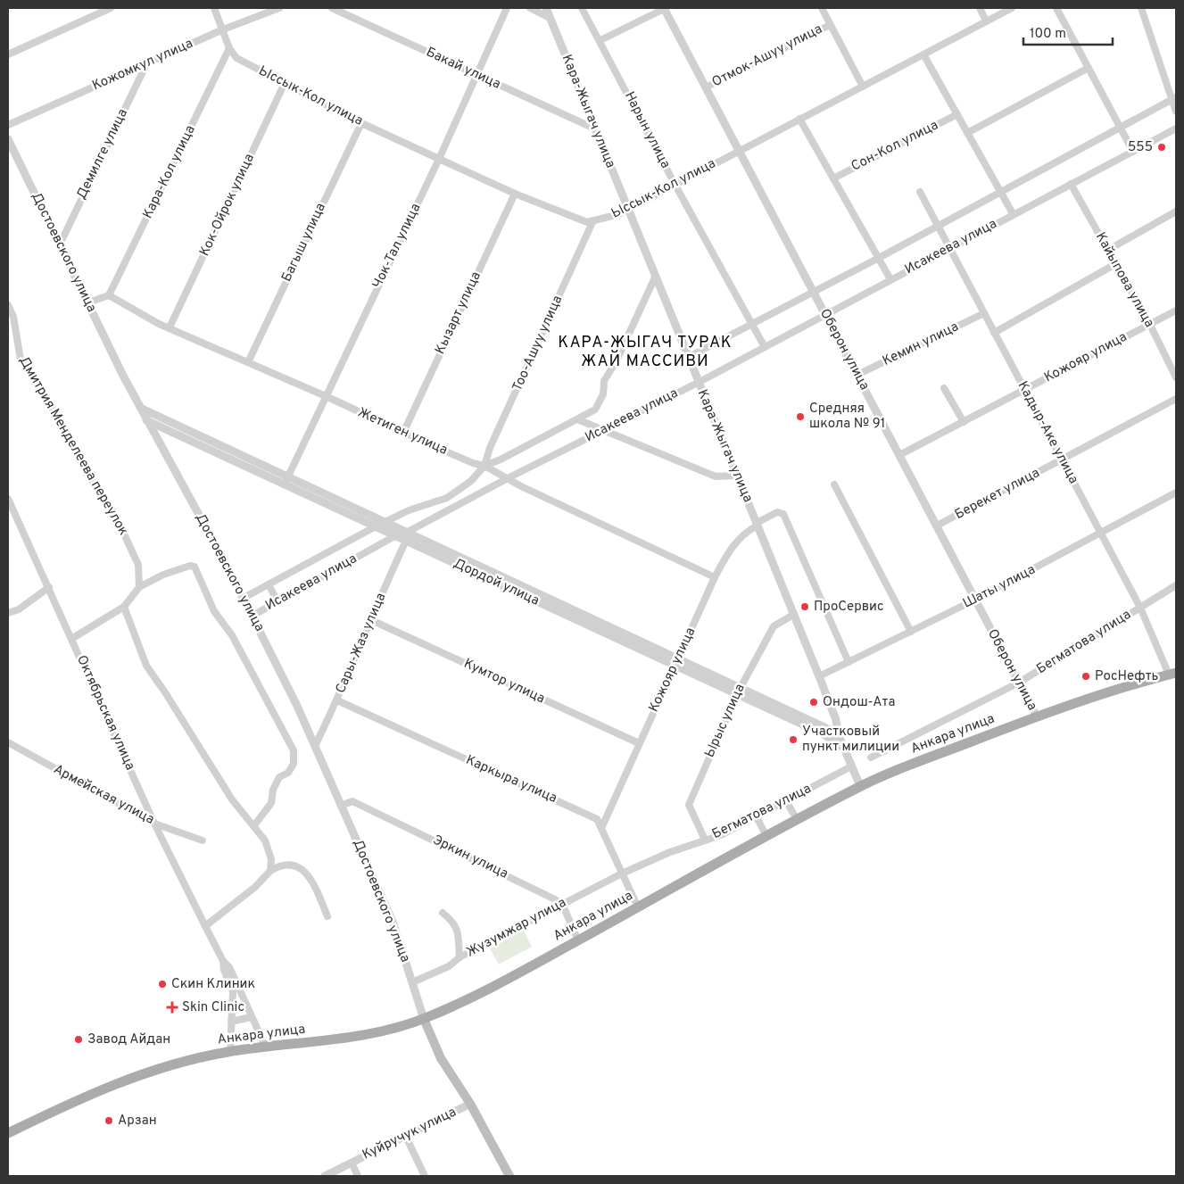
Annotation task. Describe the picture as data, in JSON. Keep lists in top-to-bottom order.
{
  "streets": {
    "main road": ["Анкара улица"],
    "street": [
      "Отмок-Ашуу улица",
      "Кожомкул улица",
      "Бакай улица",
      "Ыссык-Кол улица",
      "Кара-Жыгач улица",
      "Нарын улица",
      "Сон-Кол улица",
      "Демилге улица",
      "Кара-Кол улица",
      "Кок-Ойрок улица",
      "Багыш улица",
      "Чок-Тал улица",
      "Исакеева улица",
      "Достоевского улица",
      "Кайыпова улица",
      "Кызарт улица",
      "Тоо-Ашуу улица",
      "Кемин улица",
      "Оберон улица",
      "Кожояр улица",
      "Жетиген улица",
      "Кадыр-Аке улица",
      "Дмитрия Менделеева переулок",
      "Берекет улица",
      "Дордой улица",
      "Шаты улица",
      "Бегматова улица",
      "Сары-Жаз улица",
      "Кумтор улица",
      "Октябрьская улица",
      "Ырыс улица",
      "Каркыра улица",
      "Армейская улица",
      "Эркин улица",
      "Жузумжар улица",
      "Куйручук улица"
    ]
  },
  "crossings": [
    ["Отмок-Ашуу улица", "Оберон улица"],
    ["Кожомкул улица", "Ыссык-Кол улица"],
    ["Кожомкул улица", "Демилге улица"],
    ["Бакай улица", "Кара-Жыгач улица"],
    ["Бакай улица", "Чок-Тал улица"],
    ["Ыссык-Кол улица", "Кара-Жыгач улица"],
    ["Ыссык-Кол улица", "Нарын улица"],
    ["Ыссык-Кол улица", "Кара-Кол улица"],
    ["Ыссык-Кол улица", "Кок-Ойрок улица"],
    ["Ыссык-Кол улица", "Багыш улица"],
    ["Ыссык-Кол улица", "Чок-Тал улица"],
    ["Ыссык-Кол улица", "Кызарт улица"],
    ["Ыссык-Кол улица", "Тоо-Ашуу улица"],
    ["Ыссык-Кол улица", "Оберон улица"],
    ["Кара-Жыгач улица", "Исакеева улица"],
    ["Кара-Жыгач улица", "Кожояр улица"],
    ["Кара-Жыгач улица", "Дордой улица"],
    ["Кара-Жыгач улица", "Шаты улица"],
    ["Кара-Жыгач улица", "Бегматова улица"],
    ["Кара-Жыгач улица", "Ырыс улица"],
    ["Кара-Жыгач улица", "Анкара улица"],
    ["Нарын улица", "Исакеева улица"],
    ["Демилге улица", "Достоевского улица"],
    ["Кара-Кол улица", "Жетиген улица"],
    ["Кок-Ойрок улица", "Жетиген улица"],
    ["Багыш улица", "Жетиген улица"],
    ["Чок-Тал улица", "Жетиген улица"],
    ["Чок-Тал улица", "Дордой улица"],
    ["Исакеева улица", "Достоевского улица"],
    ["Исакеева улица", "Кайыпова улица"],
    ["Исакеева улица", "Тоо-Ашуу улица"],
    ["Исакеева улица", "Оберон улица"],
    ["Исакеева улица", "Жетиген улица"],
    ["Исакеева улица", "Кадыр-Аке улица"],
    ["Исакеева улица", "Дордой улица"],
    ["Исакеева улица", "Сары-Жаз улица"],
    ["Достоевского улица", "Дордой улица"],
    ["Достоевского улица", "Сары-Жаз улица"],
    ["Достоевского улица", "Анкара улица"],
    ["Достоевского улица", "Эркин улица"],
    ["Достоевского улица", "Жузумжар улица"],
    ["Кайыпова улица", "Кожояр улица"],
    ["Кызарт улица", "Жетиген улица"],
    ["Тоо-Ашуу улица", "Жетиген улица"],
    ["Кемин улица", "Оберон улица"],
    ["Кемин улица", "Кадыр-Аке улица"],
    ["Оберон улица", "Кожояр улица"],
    ["Оберон улица", "Берекет улица"],
    ["Оберон улица", "Шаты улица"],
    ["Оберон улица", "Бегматова улица"],
    ["Оберон улица", "Анкара улица"],
    ["Кожояр улица", "Жетиген улица"],
    ["Кожояр улица", "Кадыр-Аке улица"],
    ["Кожояр улица", "Дордой улица"],
    ["Кожояр улица", "Шаты улица"],
    ["Кожояр улица", "Кумтор улица"],
    ["Кожояр улица", "Каркыра улица"],
    ["Кадыр-Аке улица", "Берекет улица"],
    ["Кадыр-Аке улица", "Шаты улица"],
    ["Кадыр-Аке улица", "Бегматова улица"],
    ["Кадыр-Аке улица", "Анкара улица"],
    ["Дордой улица", "Сары-Жаз улица"],
    ["Дордой улица", "Ырыс улица"],
    ["Бегматова улица", "Ырыс улица"],
    ["Бегматова улица", "Жузумжар улица"],
    ["Сары-Жаз улица", "Кумтор улица"],
    ["Сары-Жаз улица", "Каркыра улица"],
    ["Октябрьская улица", "Анкара улица"],
    ["Октябрьская улица", "Армейская улица"],
    ["Эркин улица", "Жузумжар улица"]
  ],
  "districts": ["КАРА-ЖЫГАЧ ТУРАК ЖАЙ МАССИВИ"],
  "places": {
    "other": [
      "555",
      "Средняя школа № 91",
      "ПроСервис",
      "РосНефть",
      "Ондош-Ата",
      "Участковый пункт милиции",
      "Скин Клиник",
      "Завод Айдан",
      "Арзан"
    ],
    "health": ["Skin Clinic"]
  },
  "scale_bar": "100 m"
}
